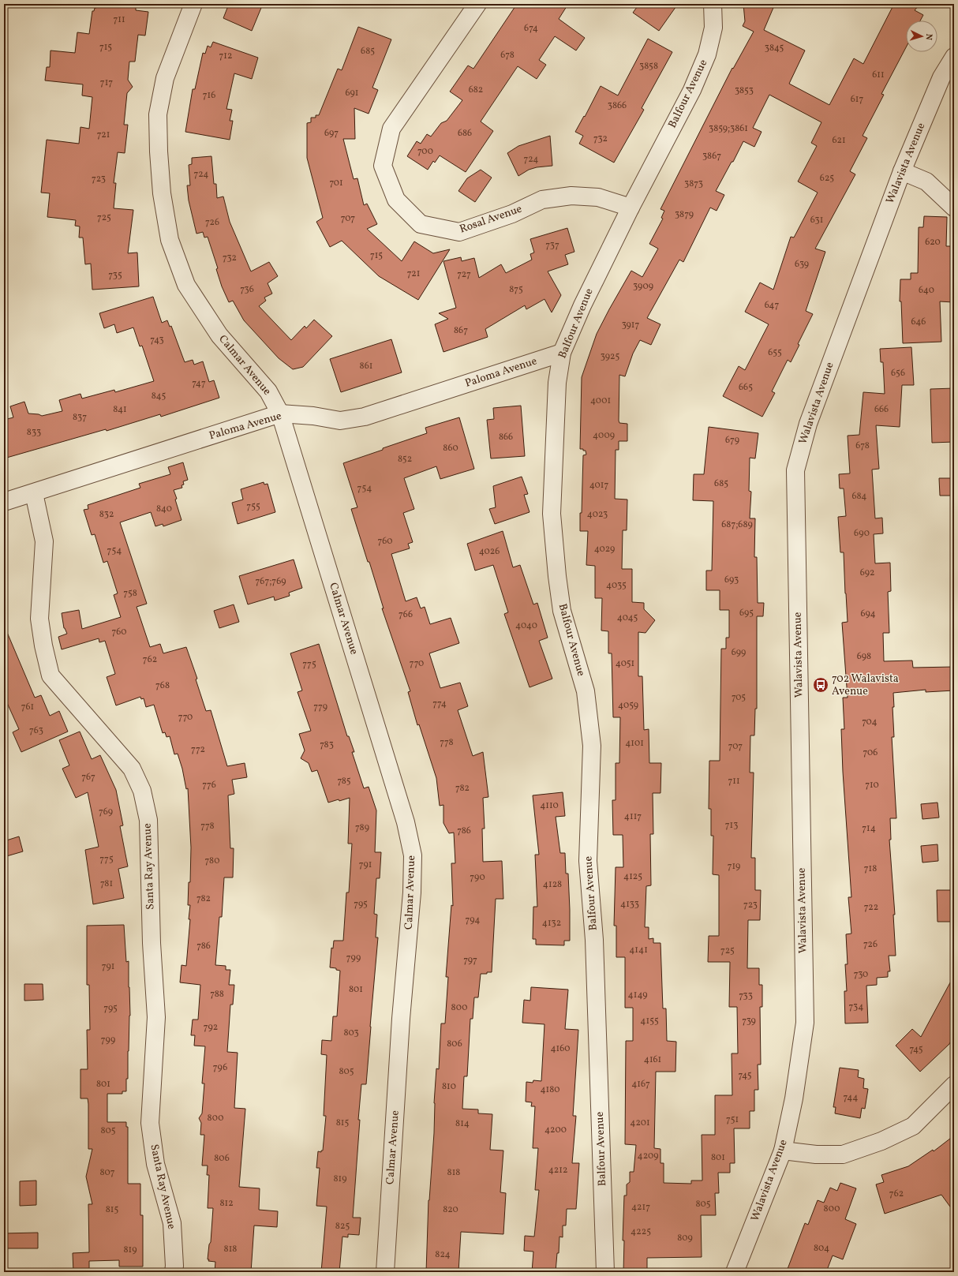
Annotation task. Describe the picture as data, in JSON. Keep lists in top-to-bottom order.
{
  "streets": {
    "street": [
      "Balfour Avenue",
      "Walavista Avenue",
      "Rosal Avenue",
      "Calmar Avenue",
      "Paloma Avenue",
      "Santa Ray Avenue"
    ]
  },
  "crossings": [
    ["Balfour Avenue", "Rosal Avenue"],
    ["Balfour Avenue", "Paloma Avenue"],
    ["Calmar Avenue", "Paloma Avenue"],
    ["Paloma Avenue", "Santa Ray Avenue"]
  ],
  "places": {
    "bus stop": ["702 Walavista Avenue"]
  },
  "house_numbers": [
    "711",
    "674",
    "715",
    "3845",
    "685",
    "678",
    "712",
    "3858",
    "611",
    "717",
    "682",
    "3853",
    "691",
    "716",
    "617",
    "3866",
    "3859;3861",
    "697",
    "686",
    "721",
    "732",
    "621",
    "700",
    "3867",
    "724",
    "724",
    "625",
    "723",
    "701",
    "3873",
    "3879",
    "725",
    "707",
    "631",
    "726",
    "620",
    "737",
    "715",
    "732",
    "639",
    "721",
    "727",
    "735",
    "3909",
    "736",
    "875",
    "640",
    "647",
    "646",
    "3917",
    "867",
    "743",
    "655",
    "3925",
    "861",
    "656",
    "747",
    "665",
    "845",
    "4001",
    "841",
    "666",
    "837",
    "833",
    "4009",
    "866",
    "679",
    "678",
    "860",
    "852",
    "685",
    "4017",
    "754",
    "684",
    "755",
    "840",
    "832",
    "4023",
    "687;689",
    "690",
    "760",
    "4029",
    "754",
    "4026",
    "692",
    "693",
    "767;769",
    "4035",
    "758",
    "695",
    "694",
    "766",
    "4045",
    "4040",
    "760",
    "699",
    "698",
    "762",
    "770",
    "4051",
    "775",
    "768",
    "705",
    "774",
    "4059",
    "761",
    "779",
    "770",
    "704",
    "763",
    "778",
    "4101",
    "783",
    "707",
    "772",
    "706",
    "767",
    "785",
    "711",
    "776",
    "710",
    "782",
    "4110",
    "769",
    "4117",
    "713",
    "778",
    "789",
    "714",
    "786",
    "775",
    "780",
    "791",
    "719",
    "718",
    "4125",
    "790",
    "781",
    "4128",
    "782",
    "795",
    "4133",
    "723",
    "722",
    "794",
    "4132",
    "726",
    "786",
    "4141",
    "725",
    "799",
    "797",
    "791",
    "730",
    "801",
    "788",
    "4149",
    "733",
    "734",
    "800",
    "795",
    "4155",
    "739",
    "792",
    "803",
    "799",
    "806",
    "4160",
    "745",
    "4161",
    "796",
    "805",
    "745",
    "801",
    "4167",
    "810",
    "4180",
    "744",
    "800",
    "751",
    "815",
    "4201",
    "814",
    "4200",
    "805",
    "4209",
    "801",
    "806",
    "4212",
    "807",
    "818",
    "819",
    "762",
    "812",
    "805",
    "4217",
    "800",
    "815",
    "820",
    "825",
    "4225",
    "809",
    "804",
    "818",
    "819",
    "824"
  ],
  "north": "right"
}
